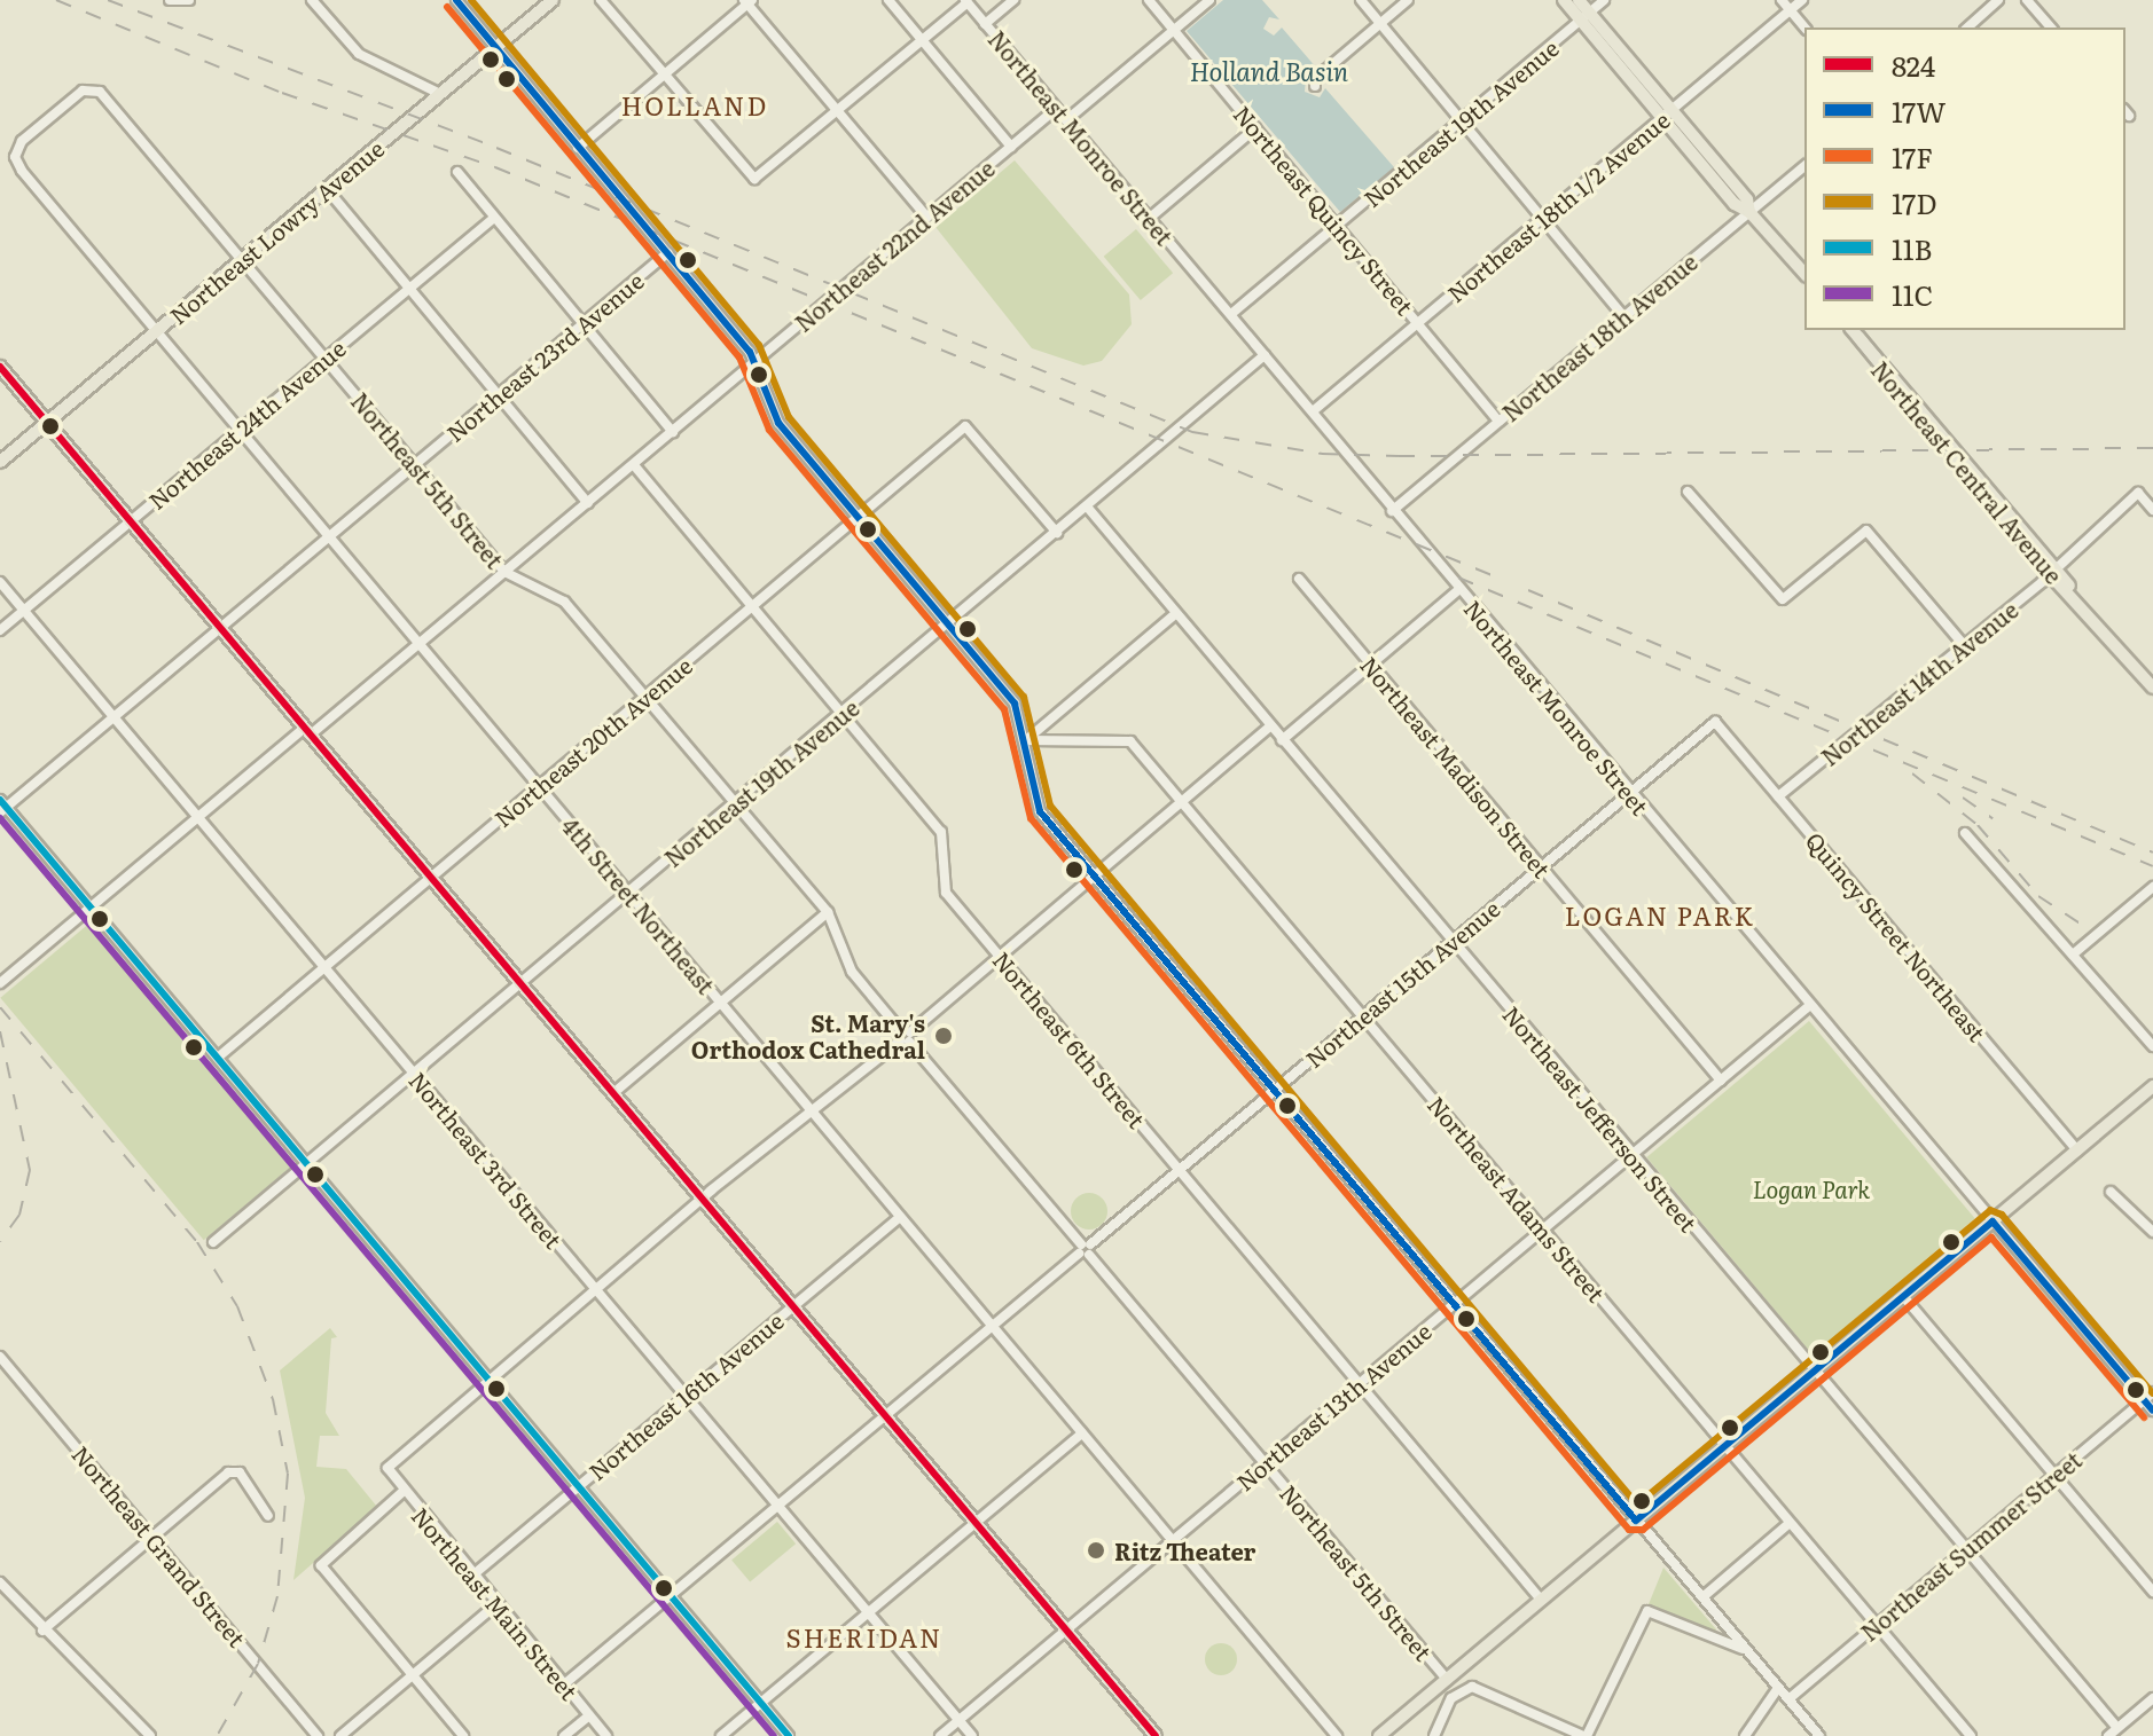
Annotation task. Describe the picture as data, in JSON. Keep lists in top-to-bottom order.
{
  "streets": {
    "main road": ["Northeast Lowry Avenue", "Northeast Central Avenue"],
    "street": [
      "Northeast 19th Avenue",
      "Northeast Monroe Street",
      "Northeast 18th 1/2 Avenue",
      "Northeast Quincy Street",
      "Northeast 22nd Avenue",
      "Northeast 18th Avenue",
      "Northeast 23rd Avenue",
      "Northeast 24th Avenue",
      "Northeast 5th Street",
      "Northeast 14th Avenue",
      "Northeast 20th Avenue",
      "Northeast Madison Street",
      "4th Street Northeast",
      "Quincy Street Northeast",
      "Northeast 15th Avenue",
      "Northeast 6th Street",
      "Northeast Jefferson Street",
      "Northeast 3rd Street",
      "Northeast Adams Street",
      "Northeast 16th Avenue",
      "Northeast 13th Avenue",
      "Northeast Grand Street",
      "Northeast Summer Street",
      "Northeast Main Street"
    ]
  },
  "crossings": [
    ["Northeast 19th Avenue", "Northeast Monroe Street"],
    ["Northeast 19th Avenue", "Northeast Quincy Street"],
    ["Northeast 19th Avenue", "Northeast 5th Street"],
    ["Northeast 19th Avenue", "Northeast 20th Avenue"],
    ["Northeast 19th Avenue", "4th Street Northeast"],
    ["Northeast 19th Avenue", "Northeast 6th Street"],
    ["Northeast 19th Avenue", "Northeast Jefferson Street"],
    ["Northeast 19th Avenue", "Northeast 3rd Street"],
    ["Northeast Monroe Street", "Northeast 18th 1/2 Avenue"],
    ["Northeast Monroe Street", "Northeast 22nd Avenue"],
    ["Northeast Monroe Street", "Northeast 18th Avenue"],
    ["Northeast Monroe Street", "Northeast 15th Avenue"],
    ["Northeast Monroe Street", "Northeast 13th Avenue"],
    ["Northeast Monroe Street", "Northeast Summer Street"],
    ["Northeast 18th 1/2 Avenue", "Northeast Quincy Street"],
    ["Northeast Quincy Street", "Northeast 18th Avenue"],
    ["Northeast Lowry Avenue", "Northeast 5th Street"],
    ["Northeast Lowry Avenue", "4th Street Northeast"],
    ["Northeast 22nd Avenue", "Northeast 5th Street"],
    ["Northeast 22nd Avenue", "4th Street Northeast"],
    ["Northeast 22nd Avenue", "Northeast 6th Street"],
    ["Northeast 22nd Avenue", "Northeast 3rd Street"],
    ["Northeast 23rd Avenue", "Northeast 5th Street"],
    ["Northeast 23rd Avenue", "4th Street Northeast"],
    ["Northeast 23rd Avenue", "Northeast 3rd Street"],
    ["Northeast 24th Avenue", "Northeast 5th Street"],
    ["Northeast 24th Avenue", "4th Street Northeast"],
    ["Northeast 24th Avenue", "Northeast 3rd Street"],
    ["Northeast Central Avenue", "Northeast 14th Avenue"],
    ["Northeast 5th Street", "Northeast 20th Avenue"],
    ["Northeast 5th Street", "4th Street Northeast"],
    ["Northeast 5th Street", "Northeast 15th Avenue"],
    ["Northeast 5th Street", "Northeast 13th Avenue"],
    ["Northeast 14th Avenue", "Quincy Street Northeast"],
    ["Northeast 20th Avenue", "4th Street Northeast"],
    ["Northeast 20th Avenue", "Northeast 6th Street"],
    ["Northeast 20th Avenue", "Northeast 3rd Street"],
    ["Northeast Madison Street", "Northeast 15th Avenue"],
    ["Northeast Madison Street", "Northeast 13th Avenue"],
    ["4th Street Northeast", "Northeast 15th Avenue"],
    ["4th Street Northeast", "Northeast 16th Avenue"],
    ["4th Street Northeast", "Northeast 13th Avenue"],
    ["Quincy Street Northeast", "Northeast 15th Avenue"],
    ["Northeast 15th Avenue", "Northeast 6th Street"],
    ["Northeast 15th Avenue", "Northeast Jefferson Street"],
    ["Northeast 15th Avenue", "Northeast 3rd Street"],
    ["Northeast 15th Avenue", "Northeast Adams Street"],
    ["Northeast 15th Avenue", "Northeast Main Street"],
    ["Northeast 6th Street", "Northeast 13th Avenue"],
    ["Northeast Jefferson Street", "Northeast 13th Avenue"],
    ["Northeast Jefferson Street", "Northeast Summer Street"],
    ["Northeast 3rd Street", "Northeast 16th Avenue"],
    ["Northeast 3rd Street", "Northeast 13th Avenue"],
    ["Northeast Adams Street", "Northeast 13th Avenue"],
    ["Northeast Adams Street", "Northeast Summer Street"],
    ["Northeast 16th Avenue", "Northeast Main Street"]
  ],
  "districts": ["HOLLAND", "LOGAN PARK", "SHERIDAN"],
  "water": ["Holland Basin"],
  "parks": ["Logan Park"],
  "places": ["St. Mary's Orthodox Cathedral", "Ritz Theater"],
  "lines": [
    "transit line 17W",
    "transit line 17D",
    "transit line 17F",
    "transit line 824",
    "transit line 11B",
    "transit line 11C"
  ],
  "legend": [
    "824",
    "17W",
    "17F",
    "17D",
    "11B",
    "11C"
  ]
}
